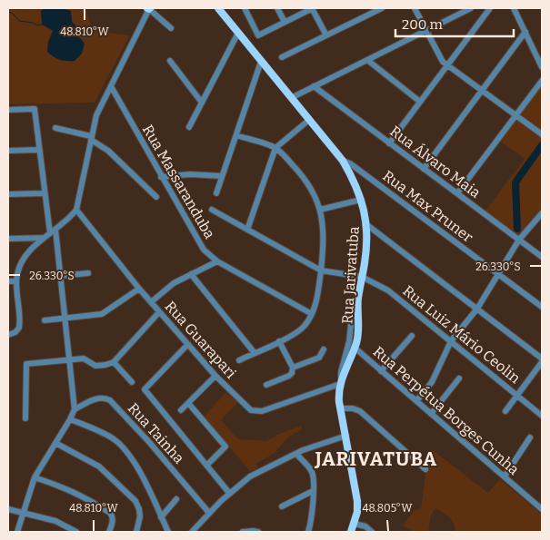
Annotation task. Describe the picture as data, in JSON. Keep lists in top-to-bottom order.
{
  "streets": {
    "main road": ["Rua Jarivatuba"],
    "street": [
      "Rua Álvaro Maia",
      "Rua Massaranduba",
      "Rua Max Pruner",
      "Rua Luiz Mário Ceolin",
      "Rua Guarapari",
      "Rua Perpétua Borges Cunha",
      "Rua Tainha"
    ]
  },
  "crossings": [
    ["Rua Max Pruner", "Rua Jarivatuba"],
    ["Rua Jarivatuba", "Rua Luiz Mário Ceolin"],
    ["Rua Jarivatuba", "Rua Guarapari"],
    ["Rua Jarivatuba", "Rua Perpétua Borges Cunha"]
  ],
  "districts": ["JARIVATUBA"],
  "scale_bar": "200 m",
  "coordinates": ["48.810°W", "26.330°S", "48.805°W"]
}
